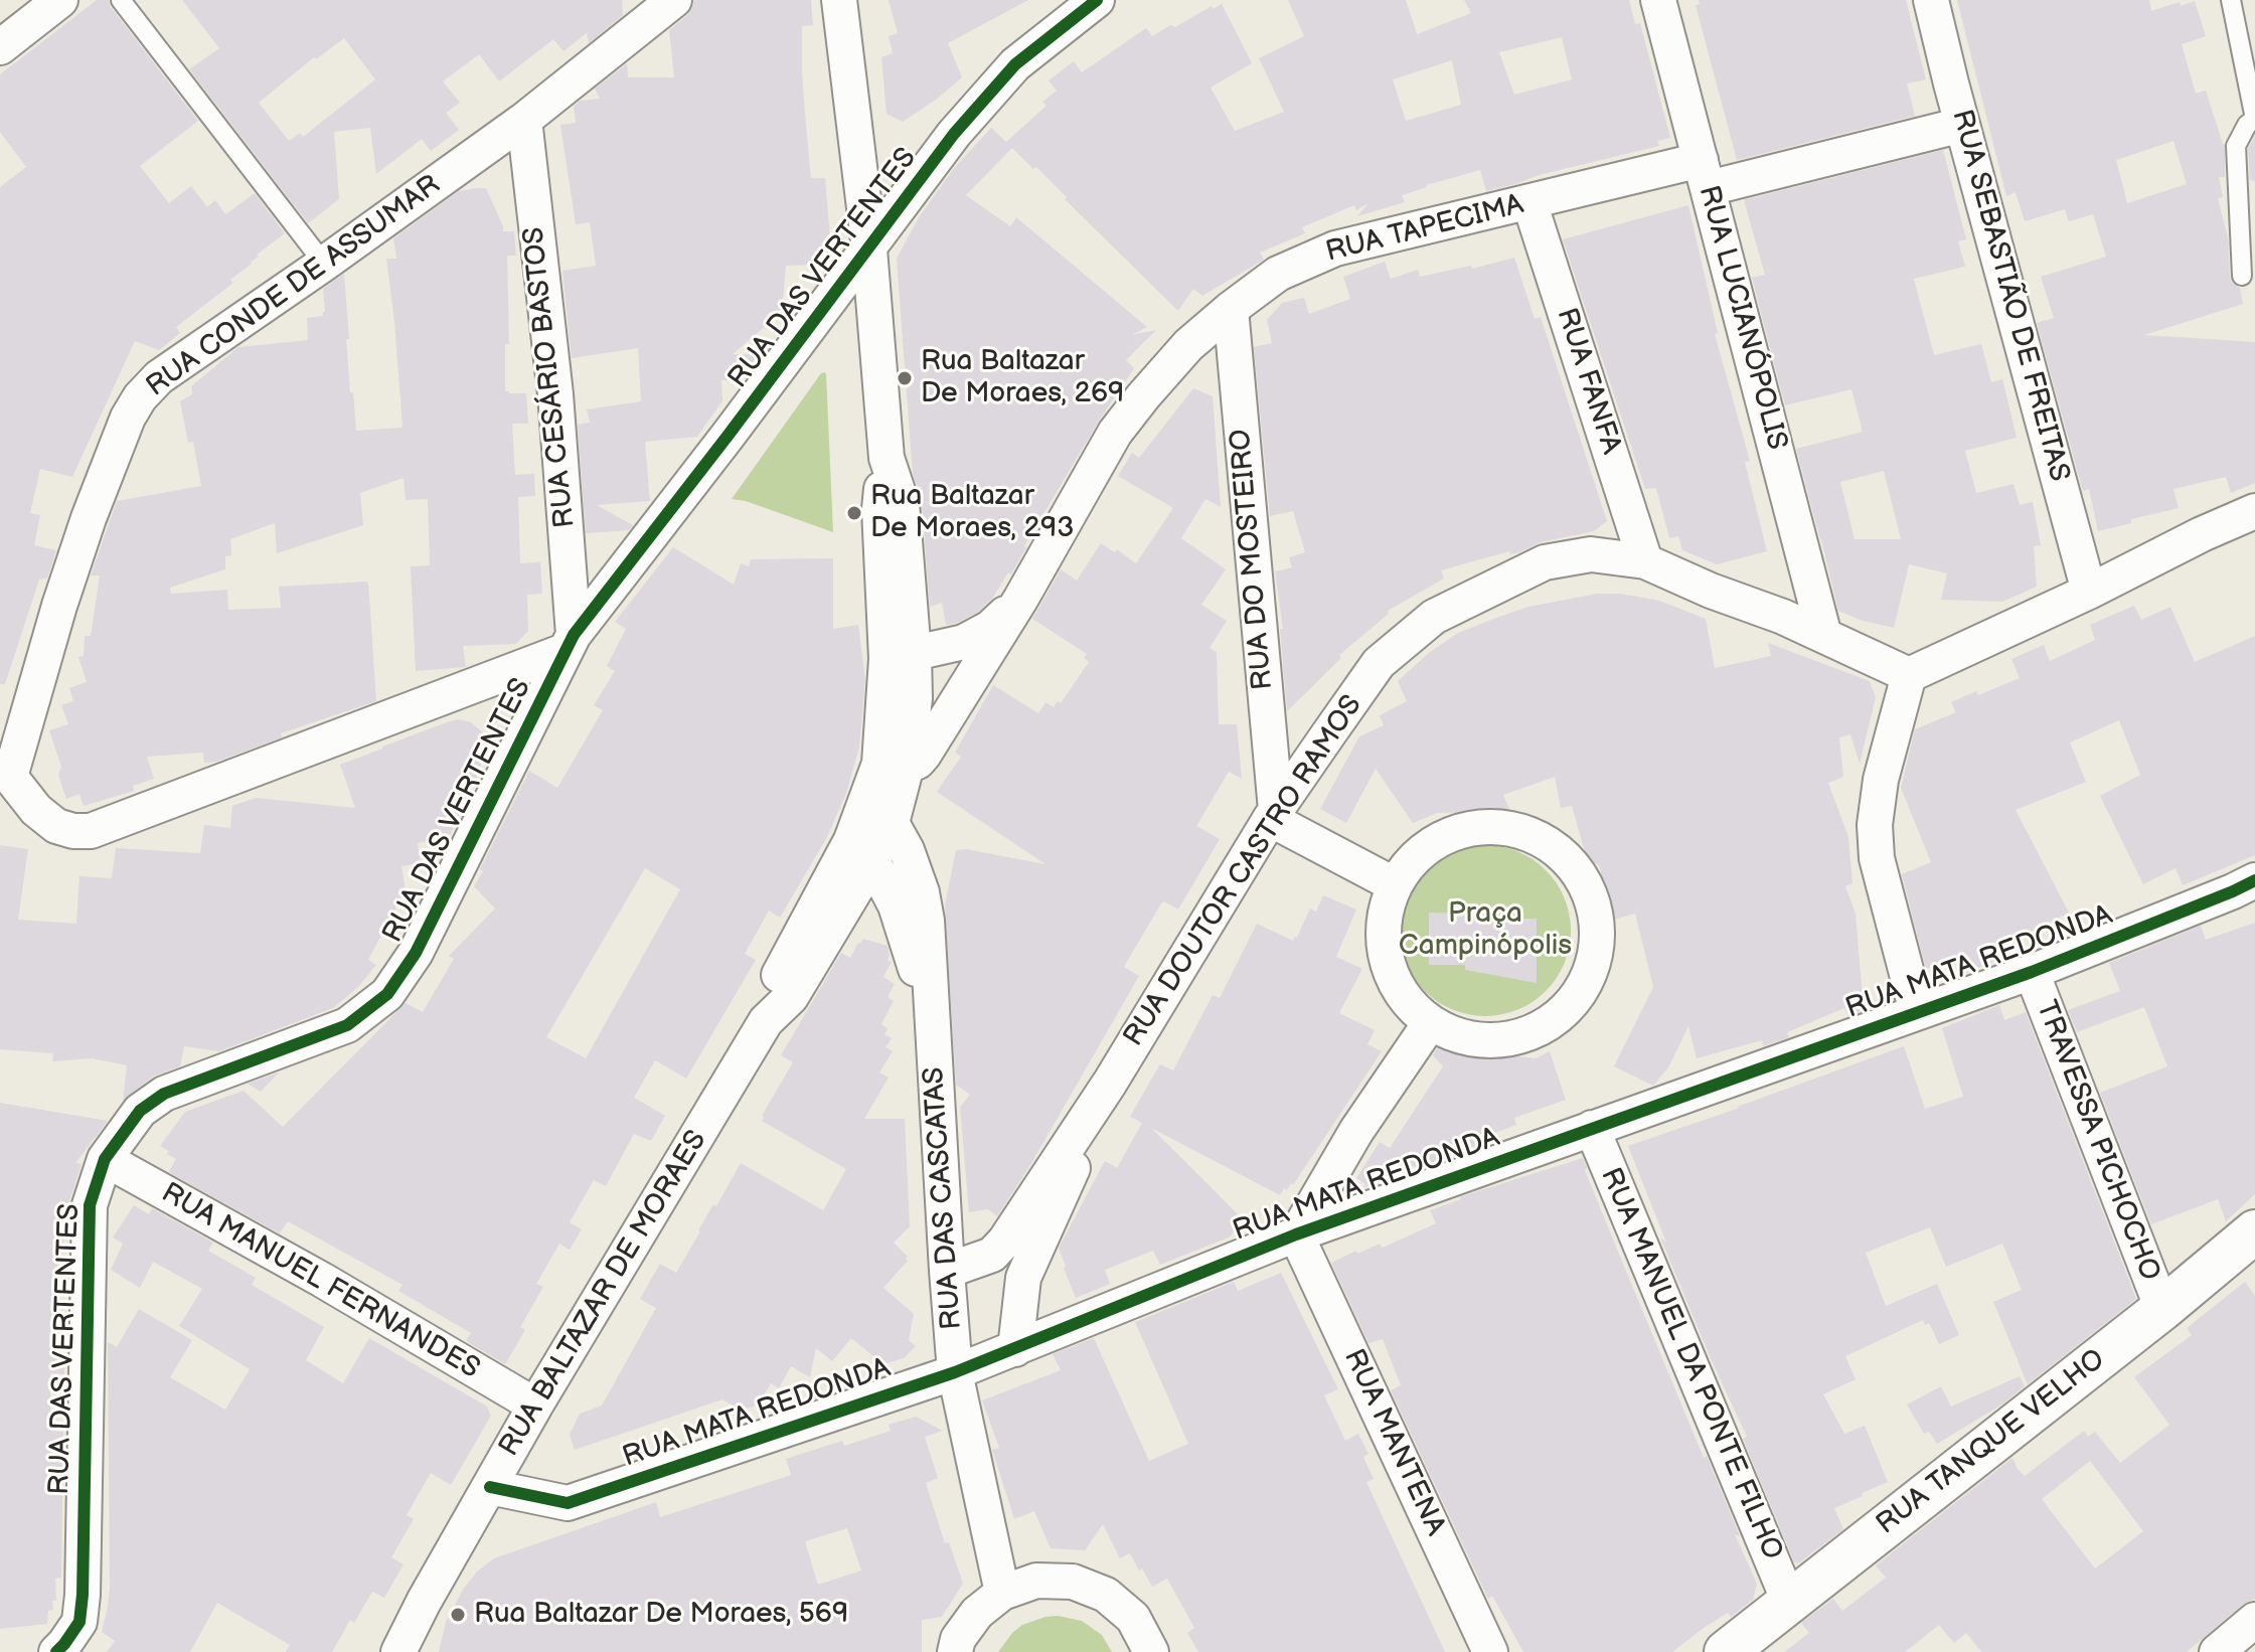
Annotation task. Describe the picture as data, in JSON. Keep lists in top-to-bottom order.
{
  "streets": {
    "street": [
      "RUA TAPECIMA",
      "RUA DAS VERTENTES",
      "RUA CONDE DE ASSUMAR",
      "RUA SEBASTIÃO DE FREITAS",
      "RUA LUCIANÓPOLIS",
      "RUA CESÁRIO BASTOS",
      "RUA FANFA",
      "RUA DO MOSTEIRO",
      "RUA DOUTOR CASTRO RAMOS",
      "RUA MATA REDONDA",
      "TRAVESSA PICHOCHO",
      "RUA DAS CASCATAS",
      "RUA MANUEL FERNANDES",
      "RUA BALTAZAR DE MORAES",
      "RUA MANUEL DA PONTE FILHO",
      "RUA MANTENA",
      "RUA TANQUE VELHO"
    ]
  },
  "crossings": [
    ["RUA TAPECIMA", "RUA SEBASTIÃO DE FREITAS"],
    ["RUA TAPECIMA", "RUA LUCIANÓPOLIS"],
    ["RUA TAPECIMA", "RUA FANFA"],
    ["RUA TAPECIMA", "RUA DO MOSTEIRO"],
    ["RUA TAPECIMA", "RUA BALTAZAR DE MORAES"],
    ["RUA DAS VERTENTES", "RUA CONDE DE ASSUMAR"],
    ["RUA DAS VERTENTES", "RUA CESÁRIO BASTOS"],
    ["RUA DAS VERTENTES", "RUA MANUEL FERNANDES"],
    ["RUA DAS VERTENTES", "RUA BALTAZAR DE MORAES"],
    ["RUA CONDE DE ASSUMAR", "RUA CESÁRIO BASTOS"],
    ["RUA LUCIANÓPOLIS", "RUA DOUTOR CASTRO RAMOS"],
    ["RUA FANFA", "RUA DOUTOR CASTRO RAMOS"],
    ["RUA DO MOSTEIRO", "RUA DOUTOR CASTRO RAMOS"],
    ["RUA DOUTOR CASTRO RAMOS", "RUA MATA REDONDA"],
    ["RUA MATA REDONDA", "TRAVESSA PICHOCHO"],
    ["RUA MATA REDONDA", "RUA DAS CASCATAS"],
    ["RUA MATA REDONDA", "RUA BALTAZAR DE MORAES"],
    ["RUA MATA REDONDA", "RUA MANUEL DA PONTE FILHO"],
    ["RUA MATA REDONDA", "RUA MANTENA"],
    ["TRAVESSA PICHOCHO", "RUA TANQUE VELHO"],
    ["RUA DAS CASCATAS", "RUA BALTAZAR DE MORAES"],
    ["RUA MANUEL FERNANDES", "RUA BALTAZAR DE MORAES"],
    ["RUA MANUEL DA PONTE FILHO", "RUA TANQUE VELHO"]
  ],
  "parks": ["Praça Campinópolis"],
  "places": ["Rua Baltazar De Moraes, 269", "Rua Baltazar De Moraes, 293", "Rua Baltazar De Moraes, 569"]
}
